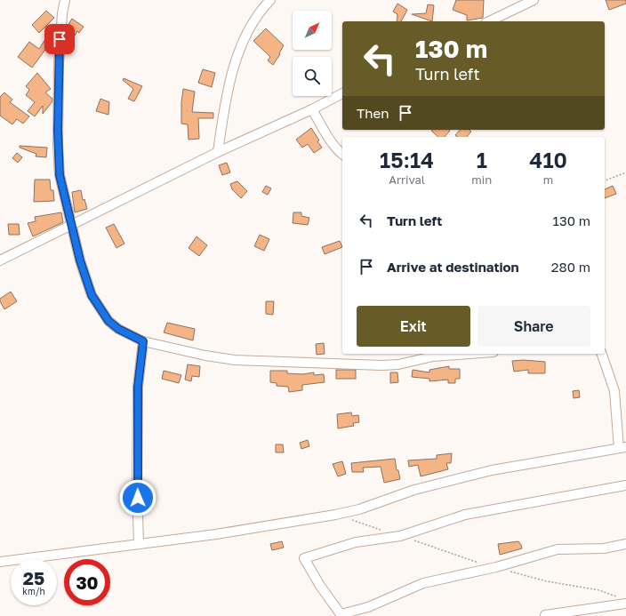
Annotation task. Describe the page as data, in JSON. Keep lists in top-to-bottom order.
{
  "north": "top right",
  "page": {
    "turn": ["130 m", "Turn left"],
    "then": "Then",
    "eta": [
      "15:14",
      "Arrival",
      "1",
      "min",
      "410",
      "m"
    ],
    "list": [
      {
        "name": "Turn left",
        "value": "130 m"
      },
      {
        "name": "Arrive at destination",
        "value": "280 m"
      }
    ],
    "buttons": ["Exit", "Share"],
    "speed": "25 km/h",
    "limit": "30"
  }
}
